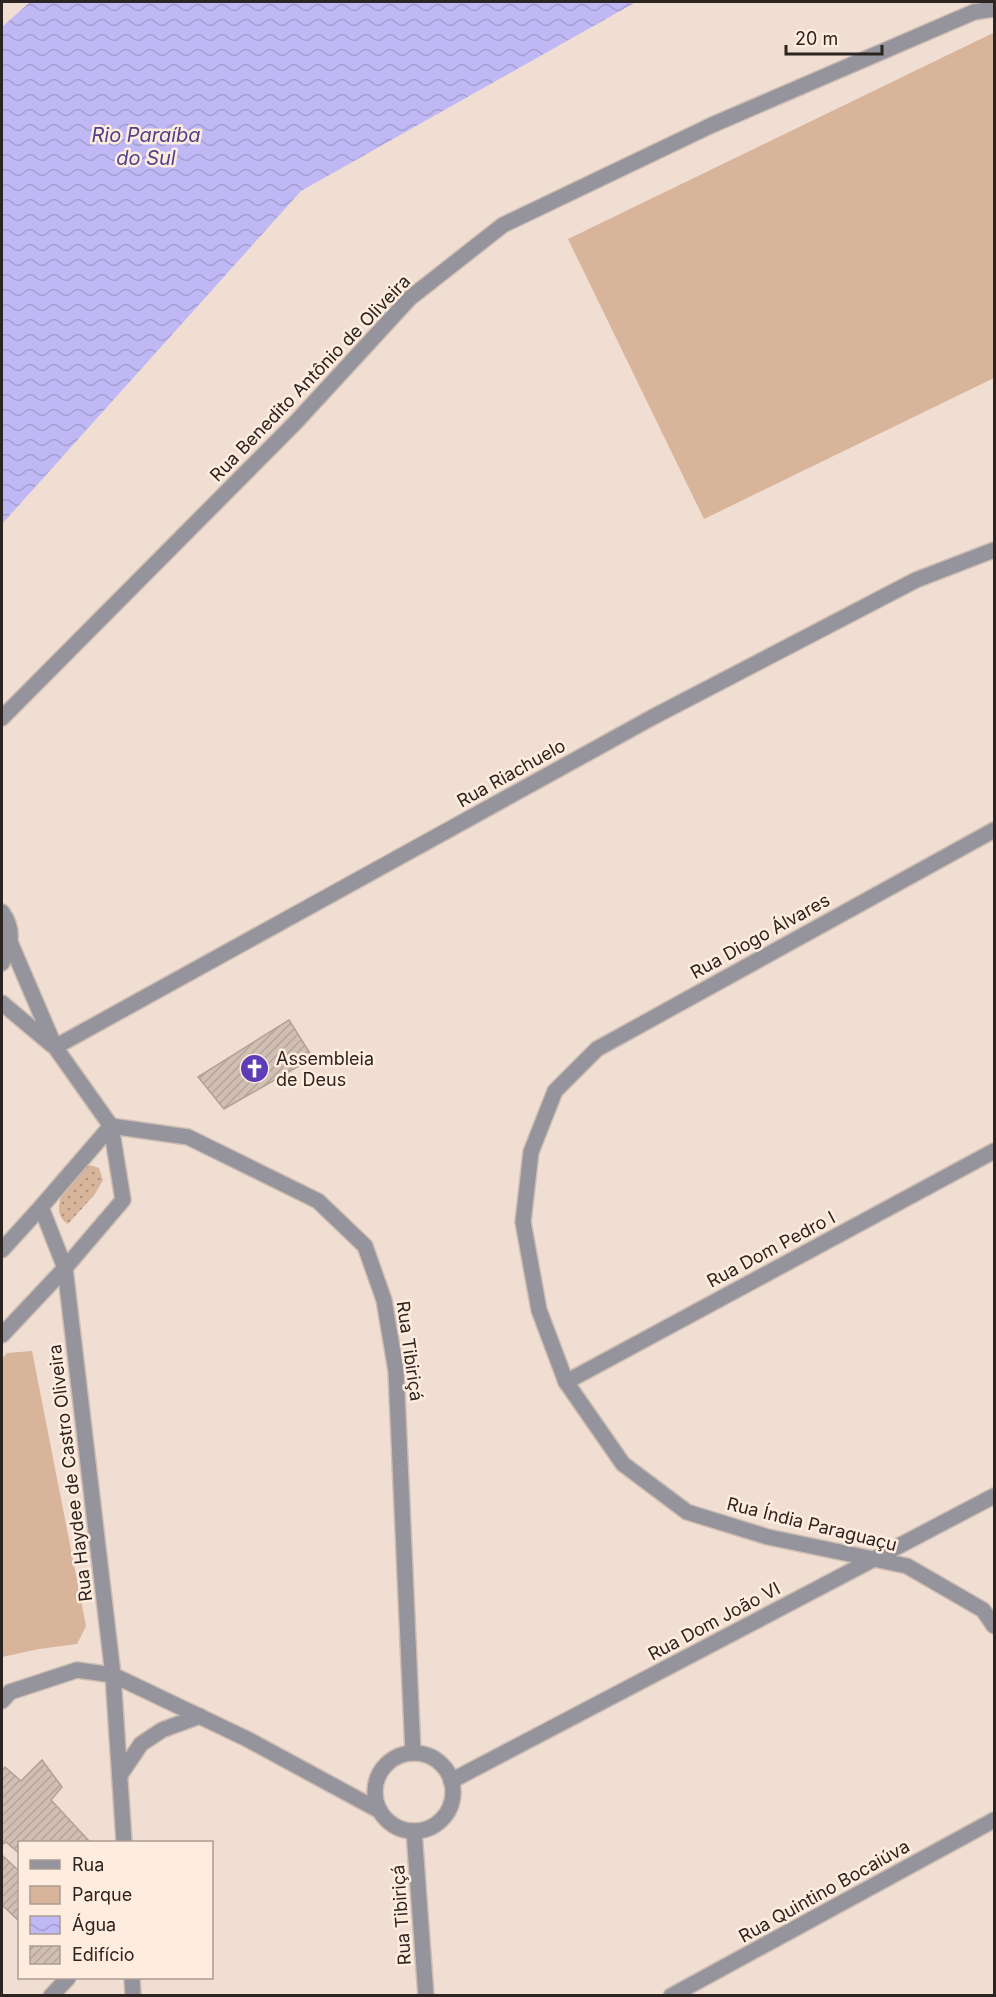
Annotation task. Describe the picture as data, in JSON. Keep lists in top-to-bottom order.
{
  "streets": {
    "street": [
      "Rua Benedito Antônio de Oliveira",
      "Rua Riachuelo",
      "Rua Diogo Álvares",
      "Rua Dom Pedro I",
      "Rua Tibiriçá",
      "Rua Haydee de Castro Oliveira",
      "Rua Índia Paraguaçu",
      "Rua Dom João VI",
      "Rua Quintino Bocaiúva"
    ]
  },
  "crossings": [
    ["Rua Diogo Álvares", "Rua Índia Paraguaçu"],
    ["Rua Dom Pedro I", "Rua Índia Paraguaçu"],
    ["Rua Tibiriçá", "Rua Dom João VI"],
    ["Rua Índia Paraguaçu", "Rua Dom João VI"]
  ],
  "water": ["Rio Paraíba do Sul"],
  "places": {
    "church": ["Assembleia de Deus"]
  },
  "legend": [
    "Rua",
    "Parque",
    "Água",
    "Edifício"
  ],
  "scale_bar": "20 m"
}
